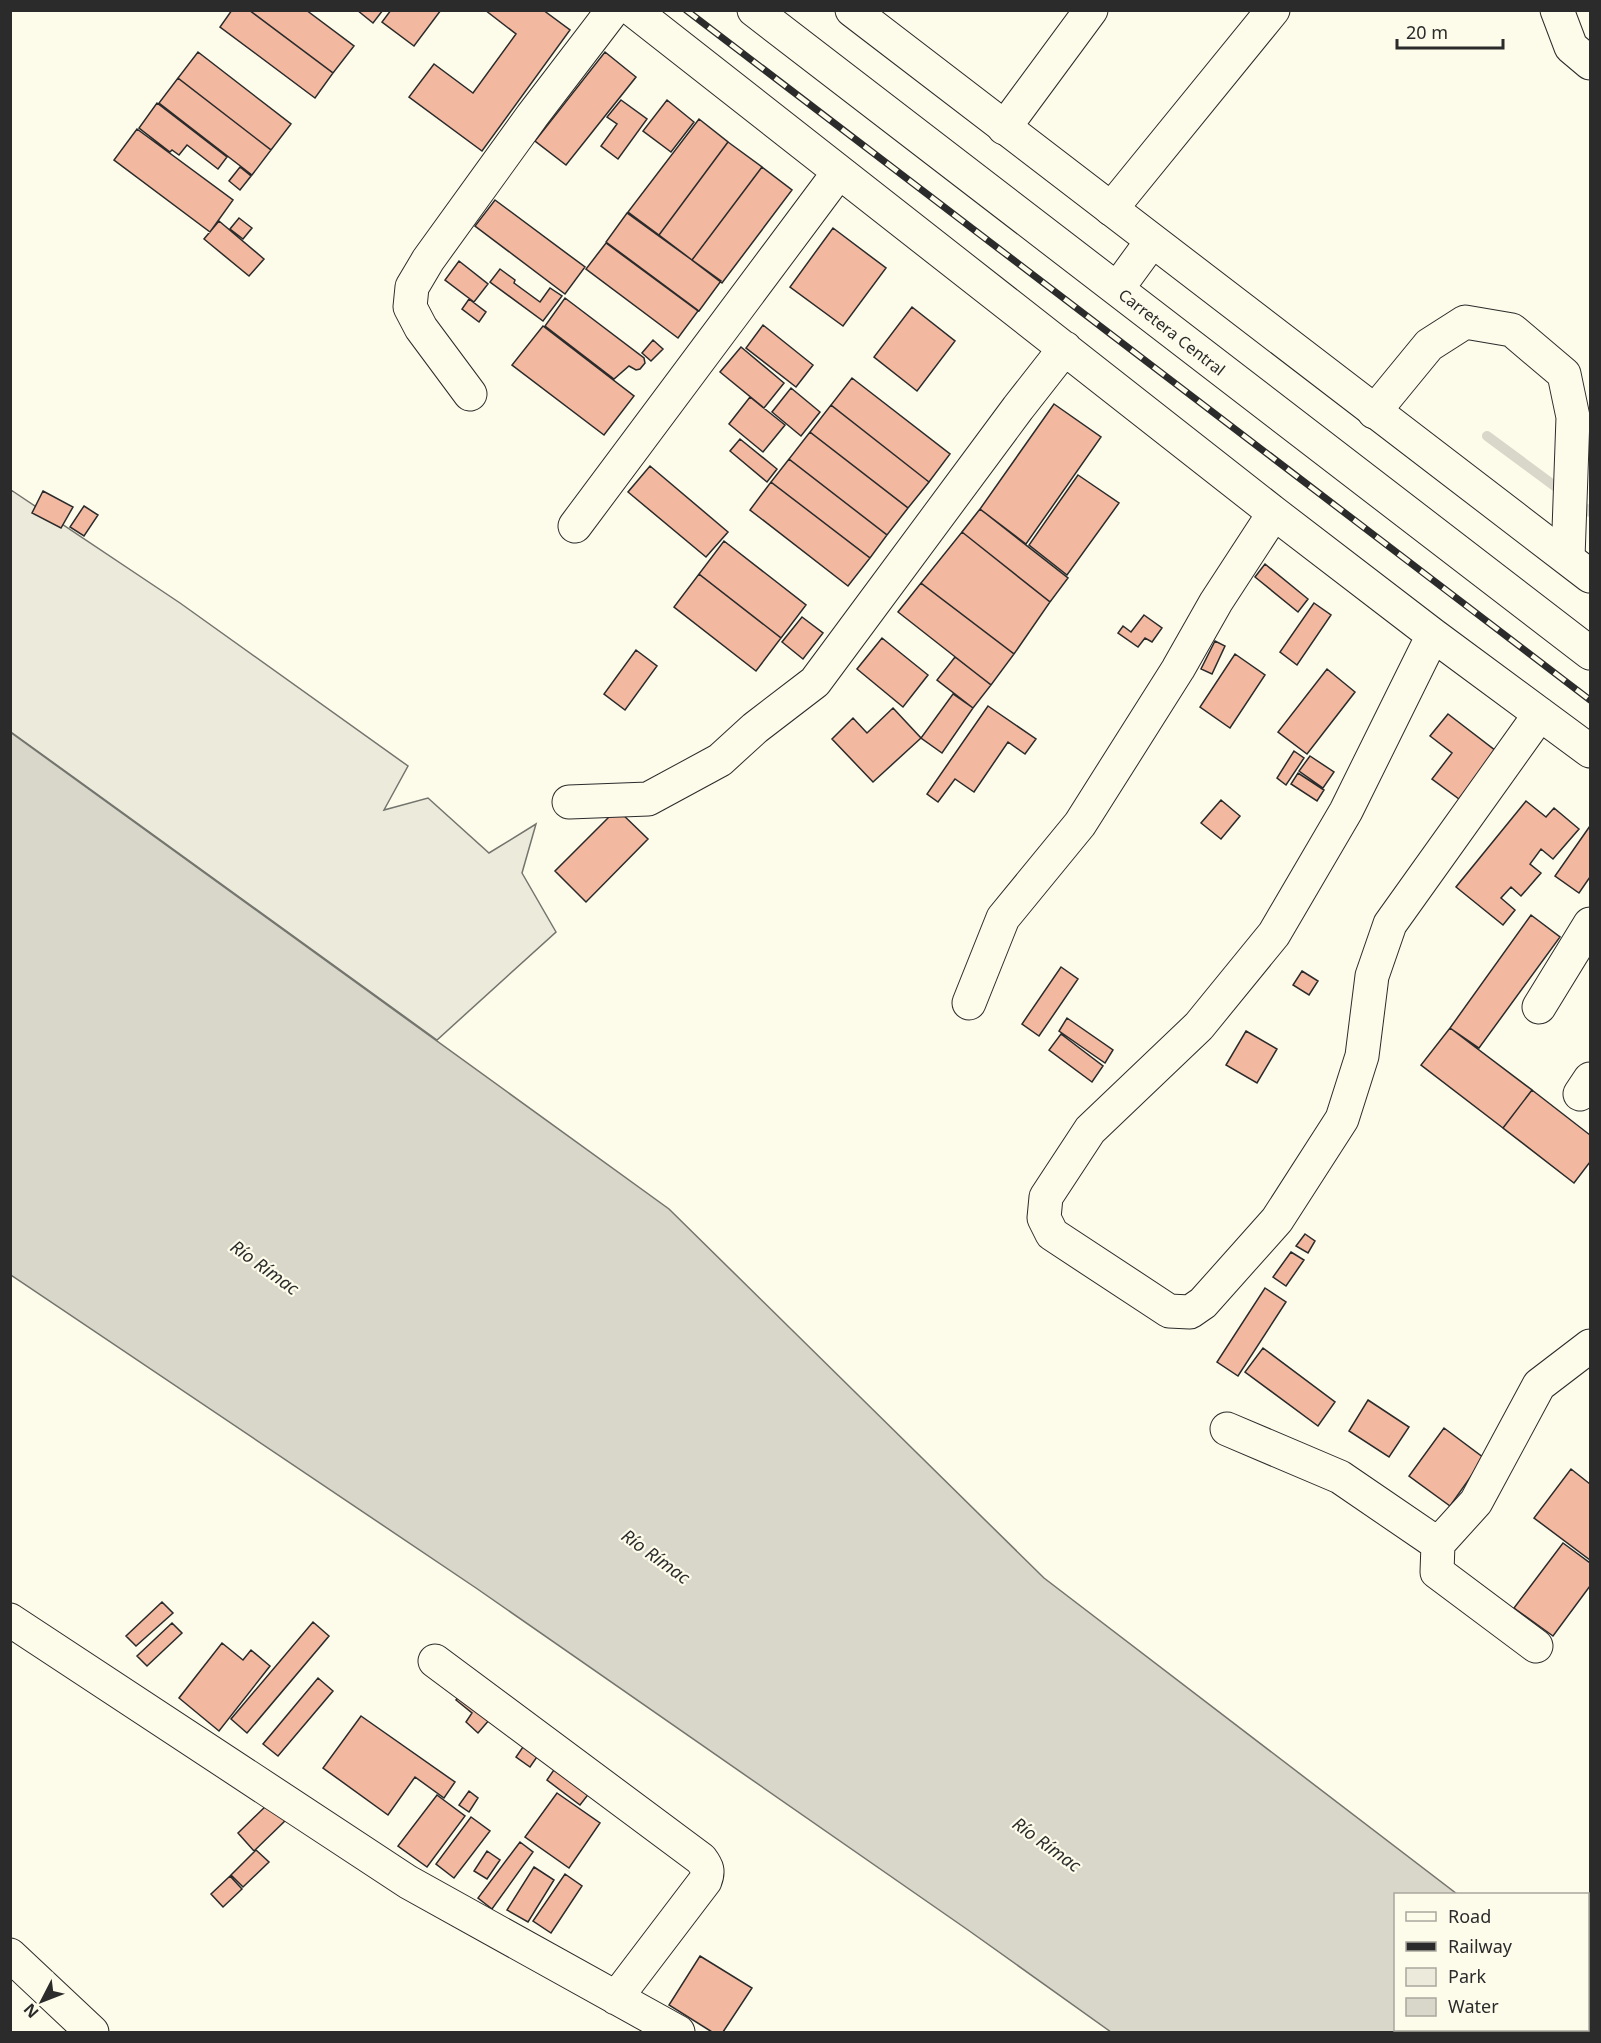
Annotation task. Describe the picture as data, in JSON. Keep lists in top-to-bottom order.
{
  "streets": {
    "main road": ["Carretera Central"]
  },
  "water": ["Río Rímac"],
  "legend": [
    "Road",
    "Railway",
    "Park",
    "Water"
  ],
  "scale_bar": "20 m",
  "north": "bottom left"
}
